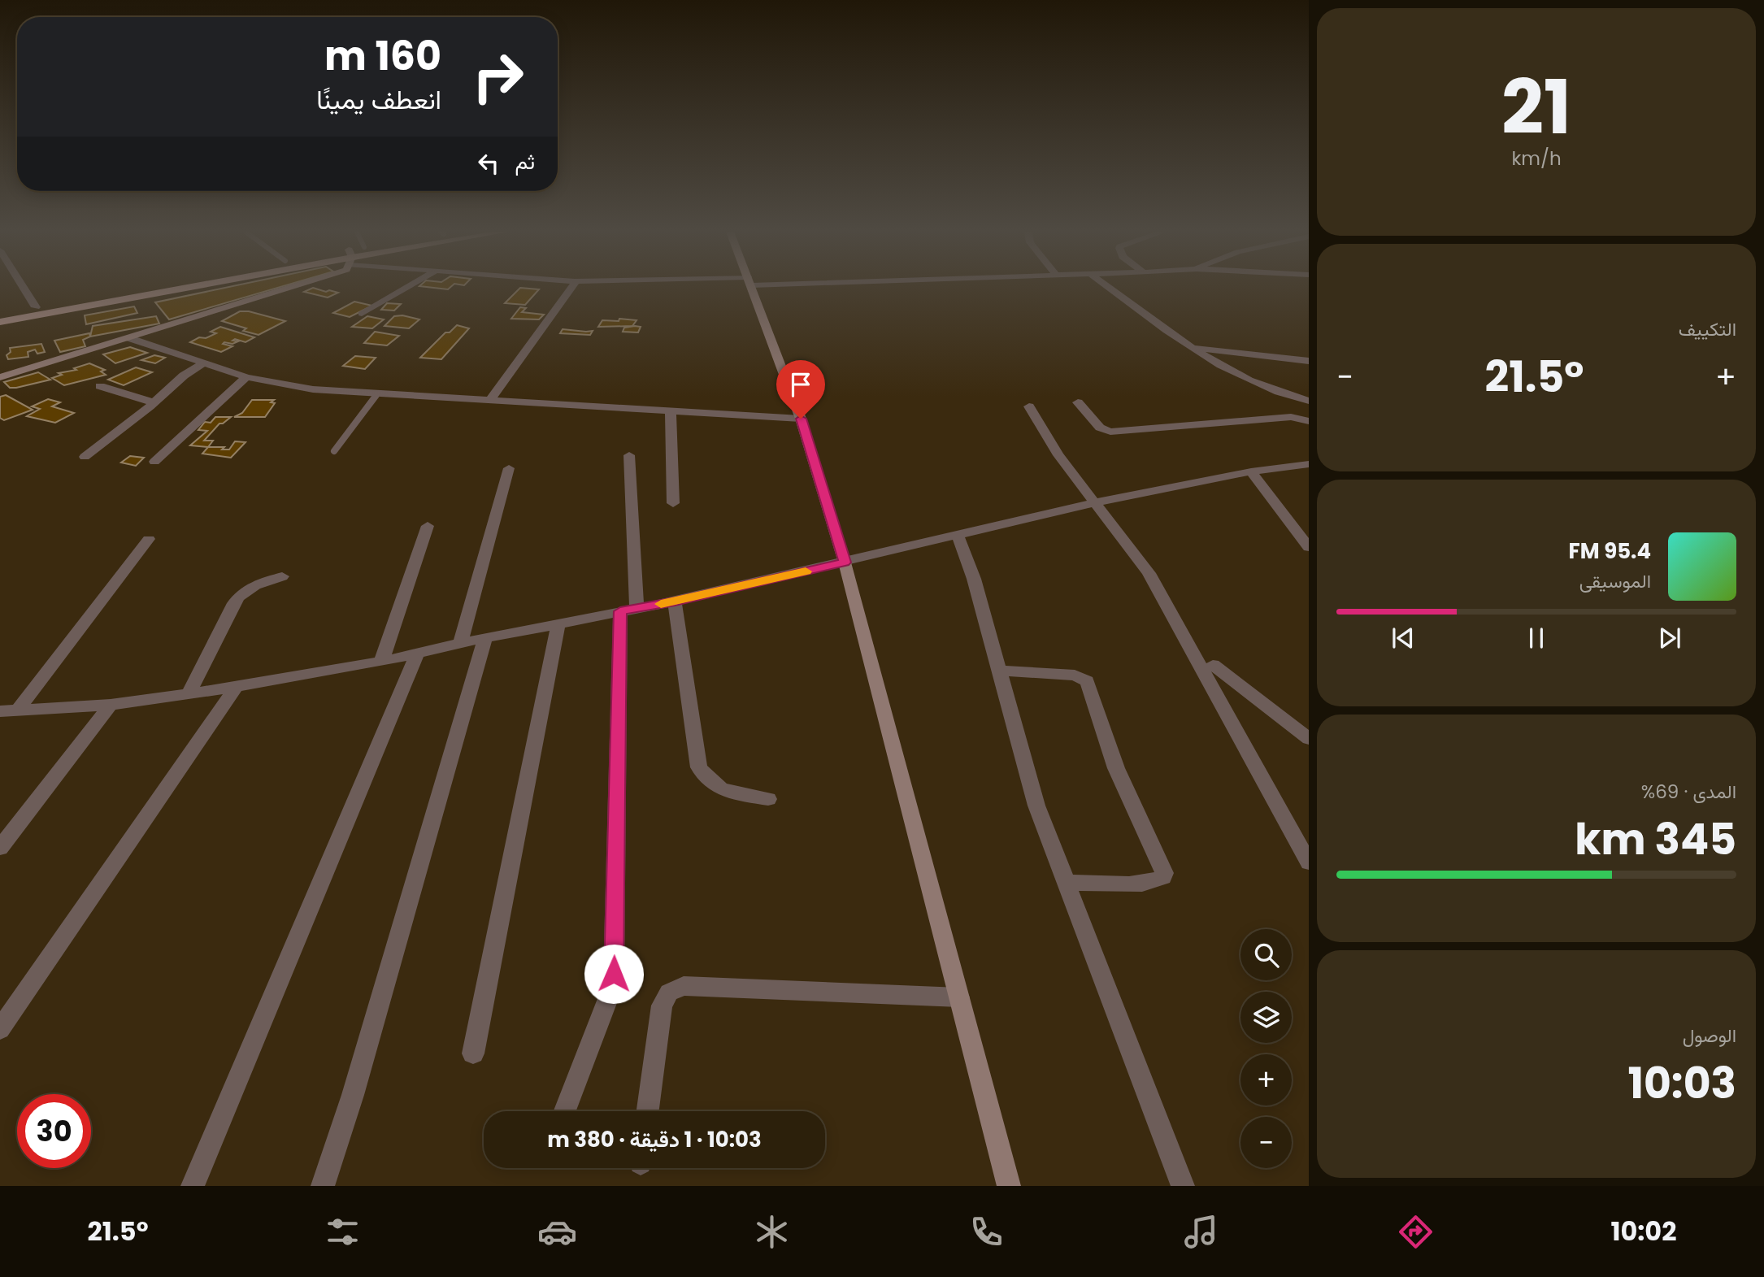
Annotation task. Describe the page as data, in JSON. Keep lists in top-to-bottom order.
{
  "page": {
    "tile": [
      ["21", "km/h"],
      "التكييف",
      ["المدى · 69%", "345 km"],
      ["الوصول", "10:03"]
    ],
    "turn": ["160 m", "انعطف يمينًا"],
    "then": "ثم",
    "heat": ["−", "21.5°", "+"],
    "song": ["95.4 FM", "الموسيقى"],
    "map_buttons": ["+", "−"],
    "limit": "30",
    "trip": "10:03 · 1 دقيقة · 380 m",
    "tabs": ["10:02", "21.5°"]
  }
}
